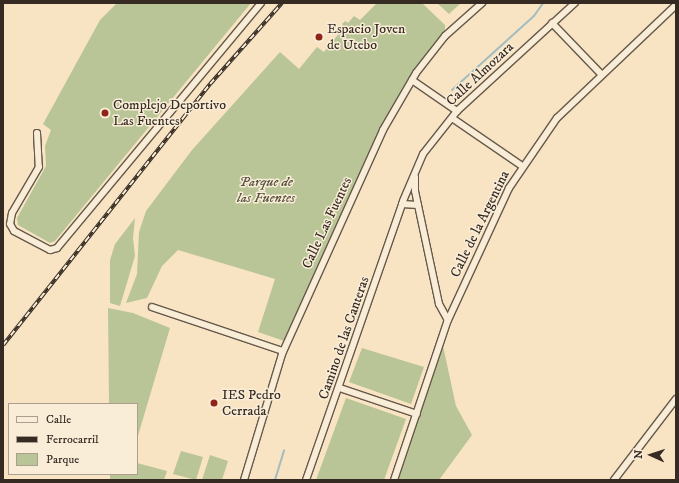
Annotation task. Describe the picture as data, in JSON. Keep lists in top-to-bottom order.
{
  "streets": {
    "street": [
      "Calle Almozara",
      "Calle Las Fuentes",
      "Calle de la Argentina",
      "Camino de las Canteras"
    ]
  },
  "crossings": [
    ["Calle Almozara", "Camino de las Canteras"]
  ],
  "parks": ["Parque de las Fuentes"],
  "places": ["Espacio Joven de Utebo", "Complejo Deportivo Las Fuentes", "IES Pedro Cerrada"],
  "legend": ["Calle", "Ferrocarril", "Parque"],
  "north": "left"
}
